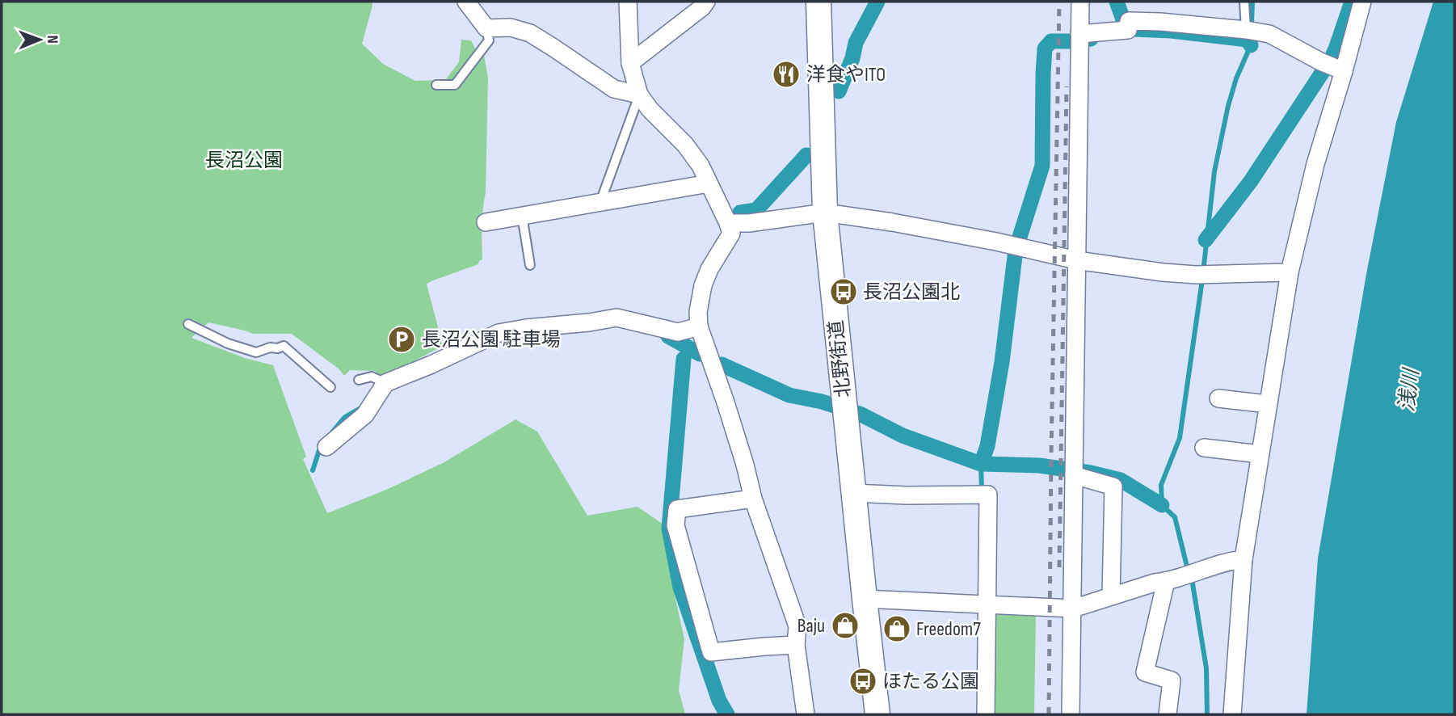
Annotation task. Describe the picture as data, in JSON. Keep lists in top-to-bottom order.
{
  "streets": {
    "main road": ["北野街道"]
  },
  "water": ["浅川"],
  "parks": ["長沼公園"],
  "places": {
    "restaurant": ["洋食やITO"],
    "bus stop": ["長沼公園北", "ほたる公園"],
    "parking": ["長沼公園 駐車場"],
    "shop": ["Baju", "Freedom7"]
  },
  "north": "right"
}
